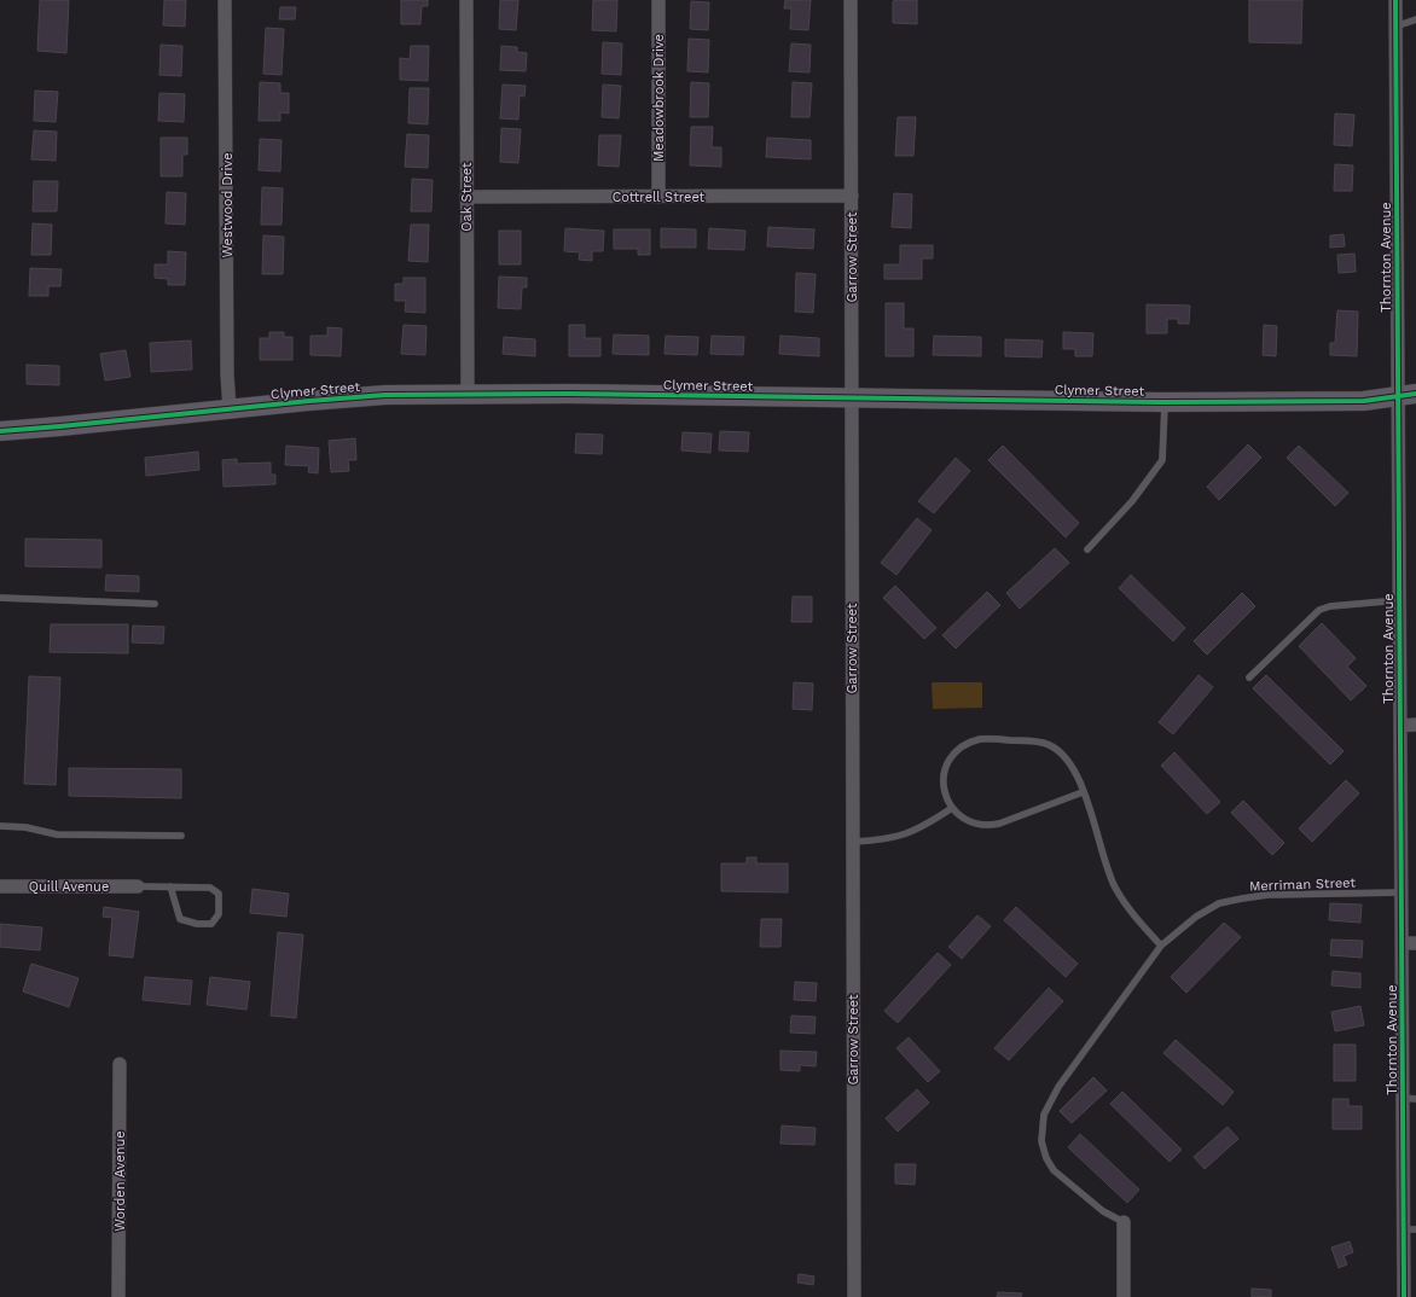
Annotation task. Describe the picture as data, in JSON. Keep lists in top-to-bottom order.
{
  "streets": {
    "street": [
      "Meadowbrook Drive",
      "Oak Street",
      "Cottrell Street",
      "Westwood Drive",
      "Garrow Street",
      "Thornton Avenue",
      "Clymer Street",
      "Quill Avenue",
      "Worden Avenue"
    ],
    "lane": ["Merriman Street"]
  },
  "crossings": [
    ["Meadowbrook Drive", "Cottrell Street"],
    ["Oak Street", "Cottrell Street"],
    ["Oak Street", "Clymer Street"],
    ["Cottrell Street", "Garrow Street"],
    ["Westwood Drive", "Clymer Street"],
    ["Garrow Street", "Clymer Street"],
    ["Thornton Avenue", "Clymer Street"],
    ["Thornton Avenue", "Merriman Street"]
  ]
}
